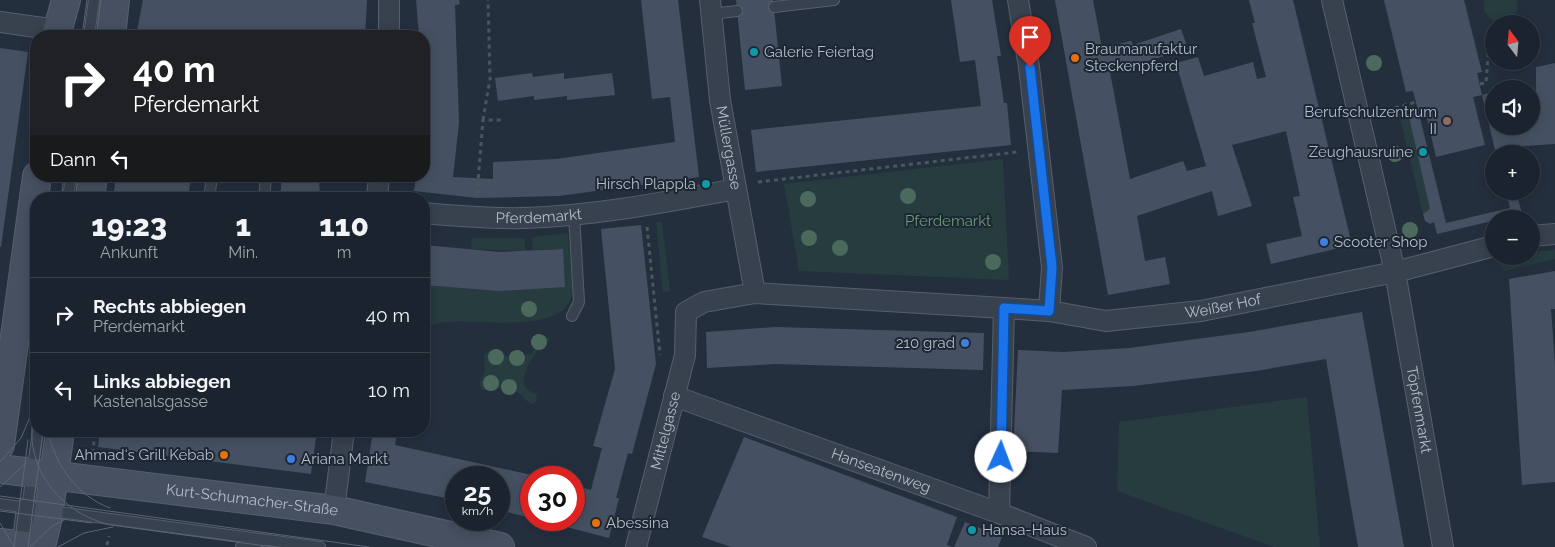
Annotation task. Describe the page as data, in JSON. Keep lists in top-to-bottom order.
{
  "streets": {
    "street": [
      "Müllergasse",
      "Pferdemarkt",
      "Weißer Hof",
      "Töpfenmarkt",
      "Mittelgasse",
      "Hanseatenweg",
      "Kurt-Schumacher-Straße"
    ]
  },
  "crossings": [
    ["Müllergasse", "Pferdemarkt"],
    ["Müllergasse", "Mittelgasse"],
    ["Weißer Hof", "Töpfenmarkt"],
    ["Mittelgasse", "Hanseatenweg"]
  ],
  "parks": ["Pferdemarkt"],
  "places": [
    "Galerie Feiertag",
    "Braumanufaktur Steckenpferd",
    "Berufschulzentrum II",
    "Zeughausruine",
    "Hirsch Plappla",
    "Scooter Shop",
    "210 grad",
    "Ahmad‘s Grill Kebab",
    "Ariana Markt",
    "Abessina",
    "Hansa-Haus"
  ],
  "north": "top",
  "page": {
    "map_buttons": ["+", "−"],
    "turn": ["40 m", "Pferdemarkt"],
    "then": "Dann",
    "eta": [
      "19:23",
      "Ankunft",
      "1",
      "Min.",
      "110",
      "m"
    ],
    "list": [
      {
        "name": "Rechts abbiegen",
        "note": "Pferdemarkt",
        "value": "40 m"
      },
      {
        "name": "Links abbiegen",
        "note": "Kastenalsgasse",
        "value": "10 m"
      }
    ],
    "speed": "25 km/h",
    "limit": "30"
  }
}
